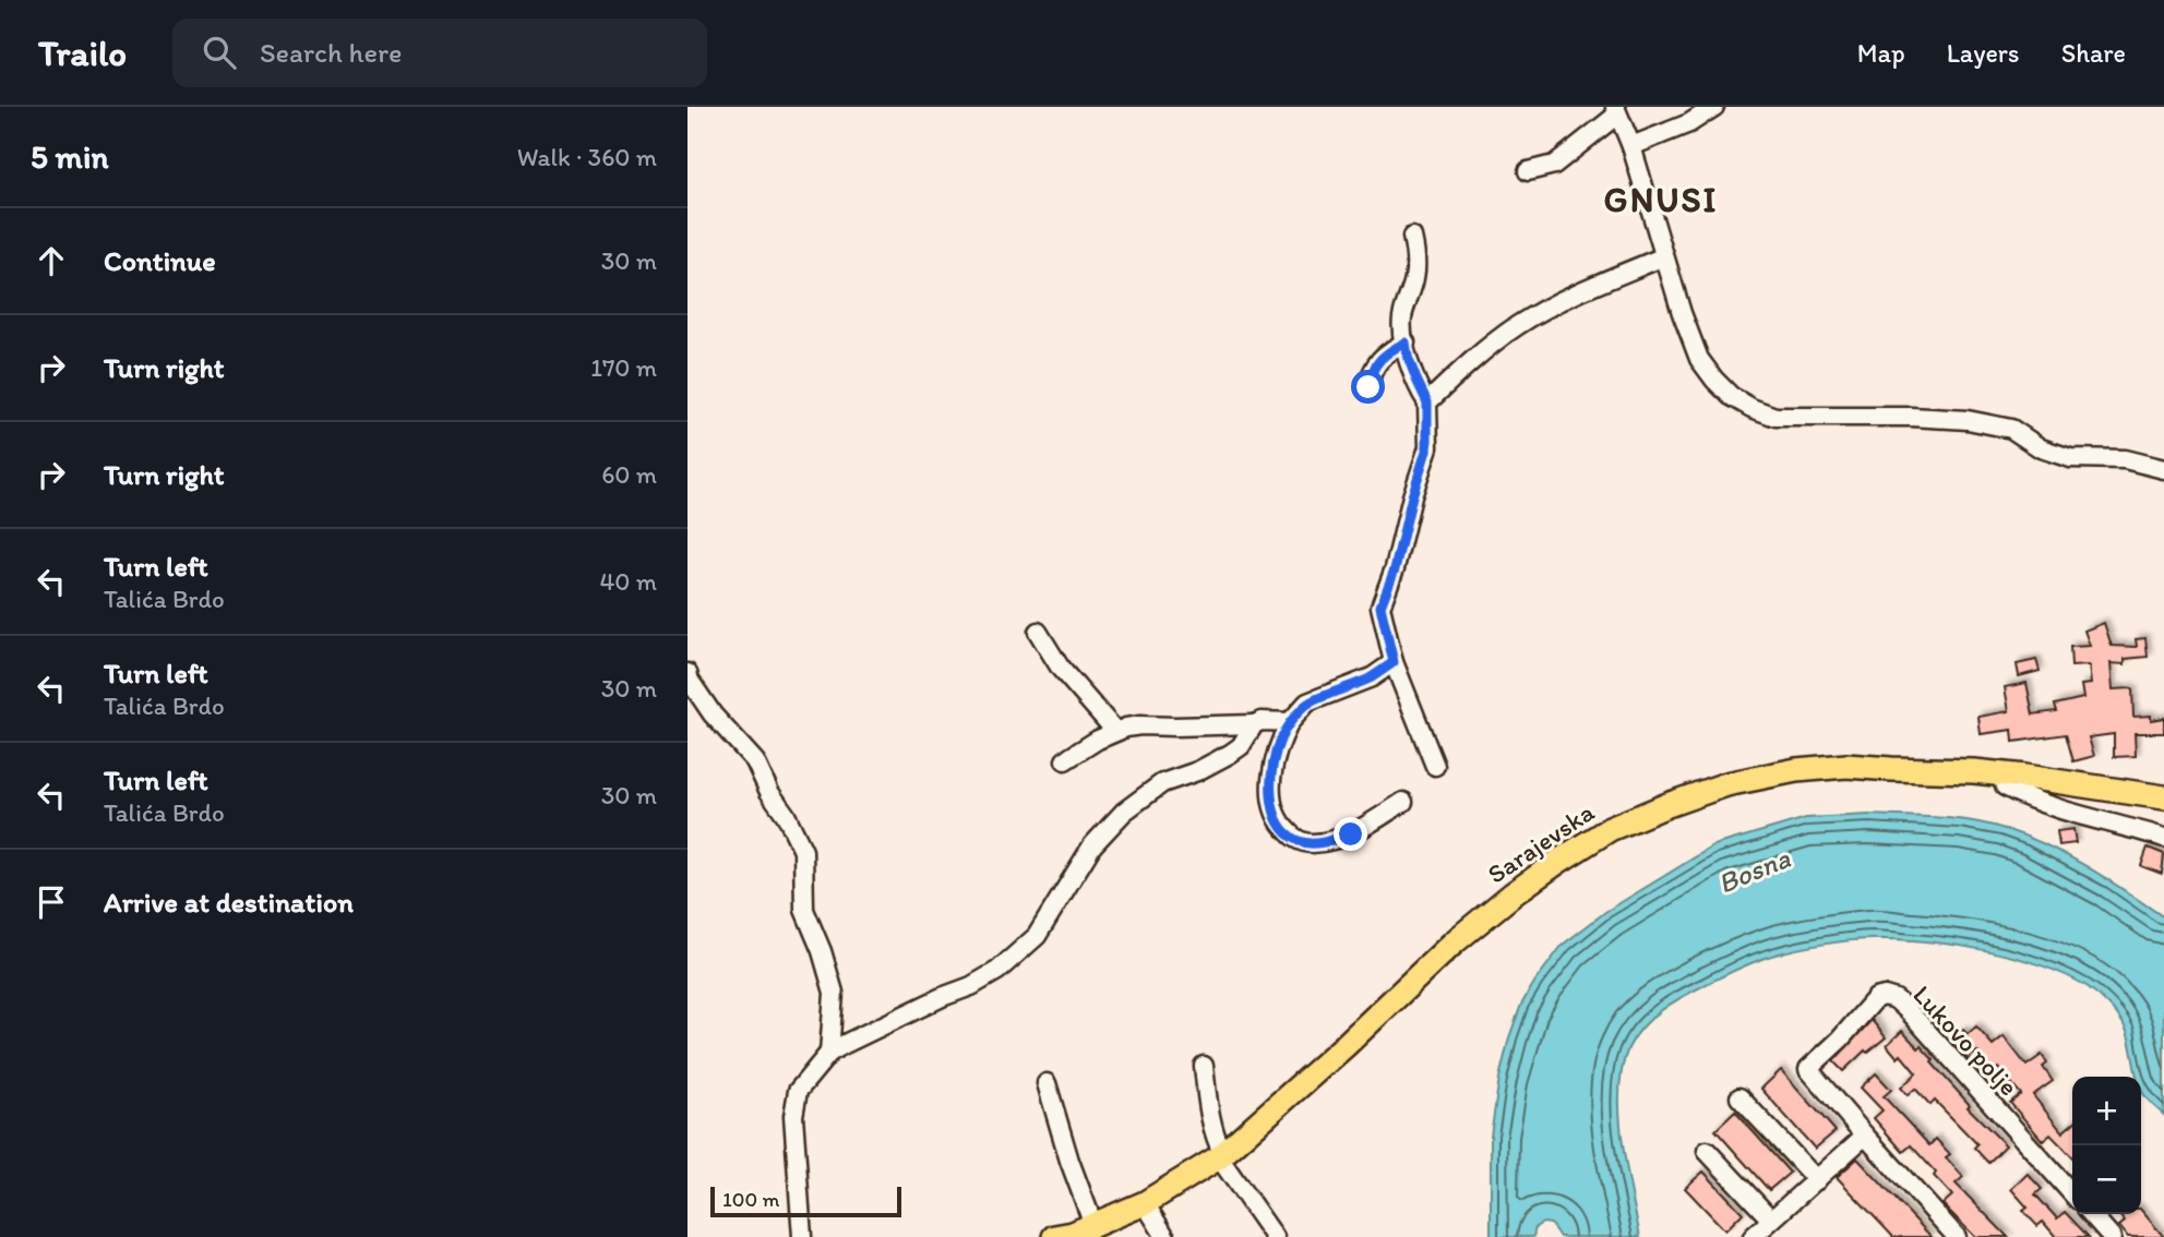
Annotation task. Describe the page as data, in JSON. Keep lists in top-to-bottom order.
{
  "streets": {
    "main road": ["Sarajevska"],
    "street": ["Lukovo polje"]
  },
  "districts": ["GNUSI"],
  "water": ["Bosna"],
  "scale_bar": "100 m",
  "page": {
    "header": "Trailo",
    "search": "Search here",
    "nav": ["Map", "Layers", "Share"],
    "heading": ["5 min", "Walk · 360 m"],
    "list": [
      ["Continue", "30 m"],
      ["Turn right", "170 m"],
      ["Turn right", "60 m"],
      ["Turn left", "Talića Brdo", "40 m"],
      ["Turn left", "Talića Brdo", "30 m"],
      ["Turn left", "Talića Brdo", "30 m"],
      "Arrive at destination"
    ],
    "map_buttons": ["+", "−"],
    "scale": "100 m"
  }
}
